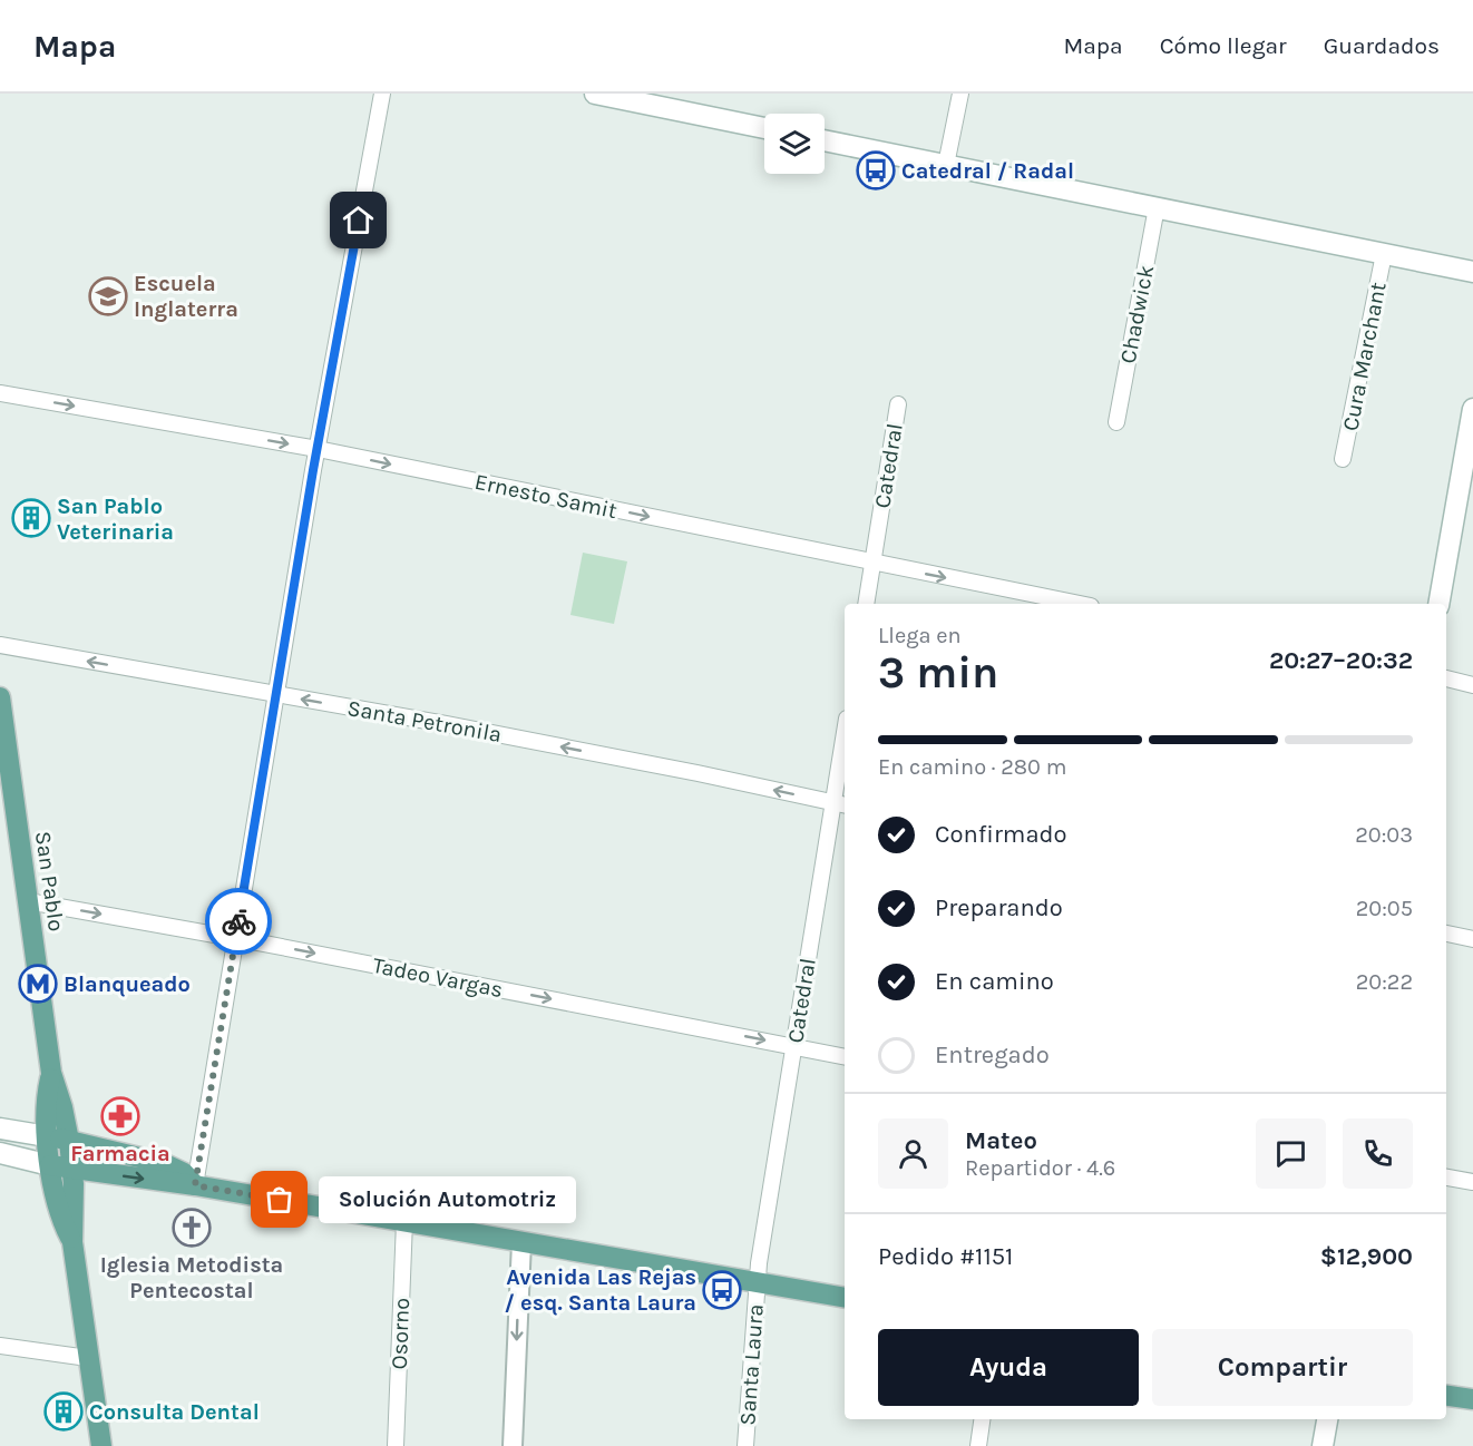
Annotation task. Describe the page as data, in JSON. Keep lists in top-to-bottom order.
{
  "streets": {
    "main road": ["San Pablo"],
    "street": [
      "Chadwick",
      "Cura Marchant",
      "Catedral",
      "Ernesto Samit",
      "Santa Petronila",
      "Tadeo Vargas",
      "Osorno",
      "Santa Laura"
    ]
  },
  "crossings": [
    ["Catedral", "Ernesto Samit"],
    ["Catedral", "Santa Petronila"],
    ["Catedral", "Tadeo Vargas"],
    ["Catedral", "Santa Laura"],
    ["San Pablo", "Tadeo Vargas"]
  ],
  "one_way": ["Ernesto Samit", "Santa Petronila", "Tadeo Vargas"],
  "places": {
    "bus stop": ["Catedral / Radal", "Avenida Las Rejas / esq. Santa Laura"],
    "school or university": ["Escuela Inglaterra"],
    "building": ["San Pablo Veterinaria", "Consulta Dental"],
    "metro station": ["Blanqueado"],
    "pharmacy": ["Farmacia"],
    "other": ["Solución Automotriz"],
    "church": ["Iglesia Metodista Pentecostal"]
  },
  "page": {
    "header": "Mapa",
    "nav": ["Mapa", "Cómo llegar", "Guardados"],
    "heading": ["3 min", "Llega en", "20:27–20:32"],
    "panel": [
      "Mateo",
      "Repartidor · 4.6",
      "Pedido #1151",
      "$12,900"
    ],
    "bar": "En camino · 280 m",
    "list": [
      ["Confirmado", "20:03"],
      ["Preparando", "20:05"],
      ["En camino", "20:22"],
      "Entregado"
    ],
    "bubble": "Solución Automotriz",
    "buttons": ["Ayuda", "Compartir"]
  }
}
